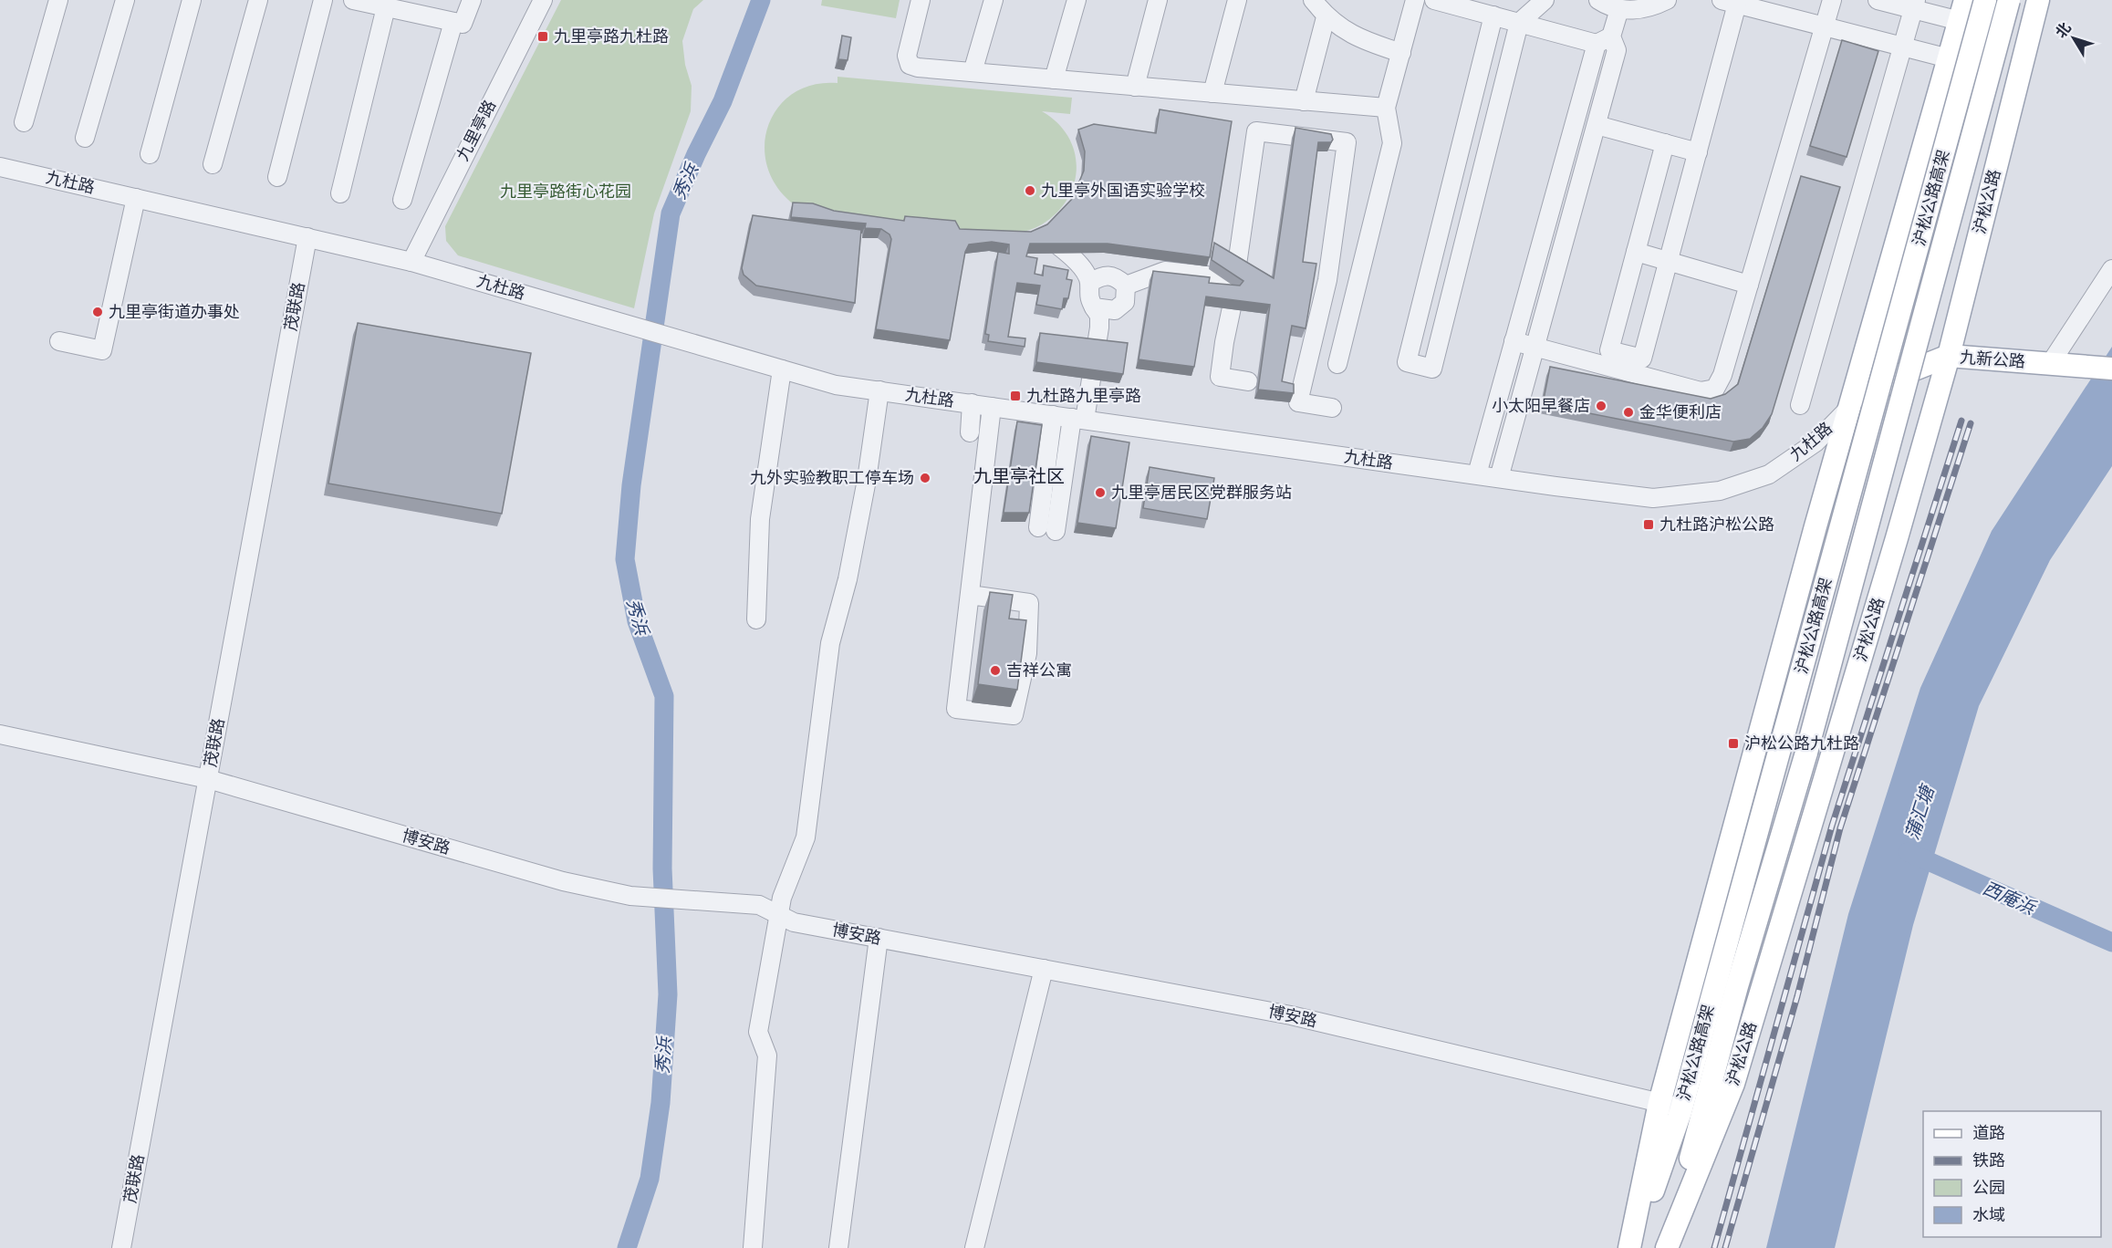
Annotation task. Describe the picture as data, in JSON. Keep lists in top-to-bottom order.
{
  "streets": {
    "main road": ["沪松公路高架", "沪松公路", "九新公路"],
    "street": [
      "九里亭路",
      "九杜路",
      "茂联路",
      "博安路"
    ]
  },
  "crossings": [
    ["九里亭路", "九杜路"],
    ["九杜路", "茂联路"],
    ["九杜路", "九新公路"],
    ["沪松公路高架", "沪松公路"],
    ["沪松公路高架", "博安路"],
    ["沪松公路", "九新公路"],
    ["沪松公路", "博安路"],
    ["茂联路", "博安路"]
  ],
  "districts": ["九里亭社区"],
  "water": ["秀浜", "蒲汇塘", "西庵浜"],
  "parks": ["九里亭路街心花园"],
  "places": {
    "transit": [
      "九里亭路九杜路",
      "九杜路九里亭路",
      "九杜路沪松公路",
      "沪松公路九杜路"
    ],
    "other": [
      "九里亭外国语实验学校",
      "九里亭街道办事处",
      "小太阳早餐店",
      "金华便利店",
      "九外实验教职工停车场",
      "九里亭居民区党群服务站",
      "吉祥公寓"
    ]
  },
  "legend": [
    "道路",
    "铁路",
    "公园",
    "水域"
  ],
  "north": "top left"
}
